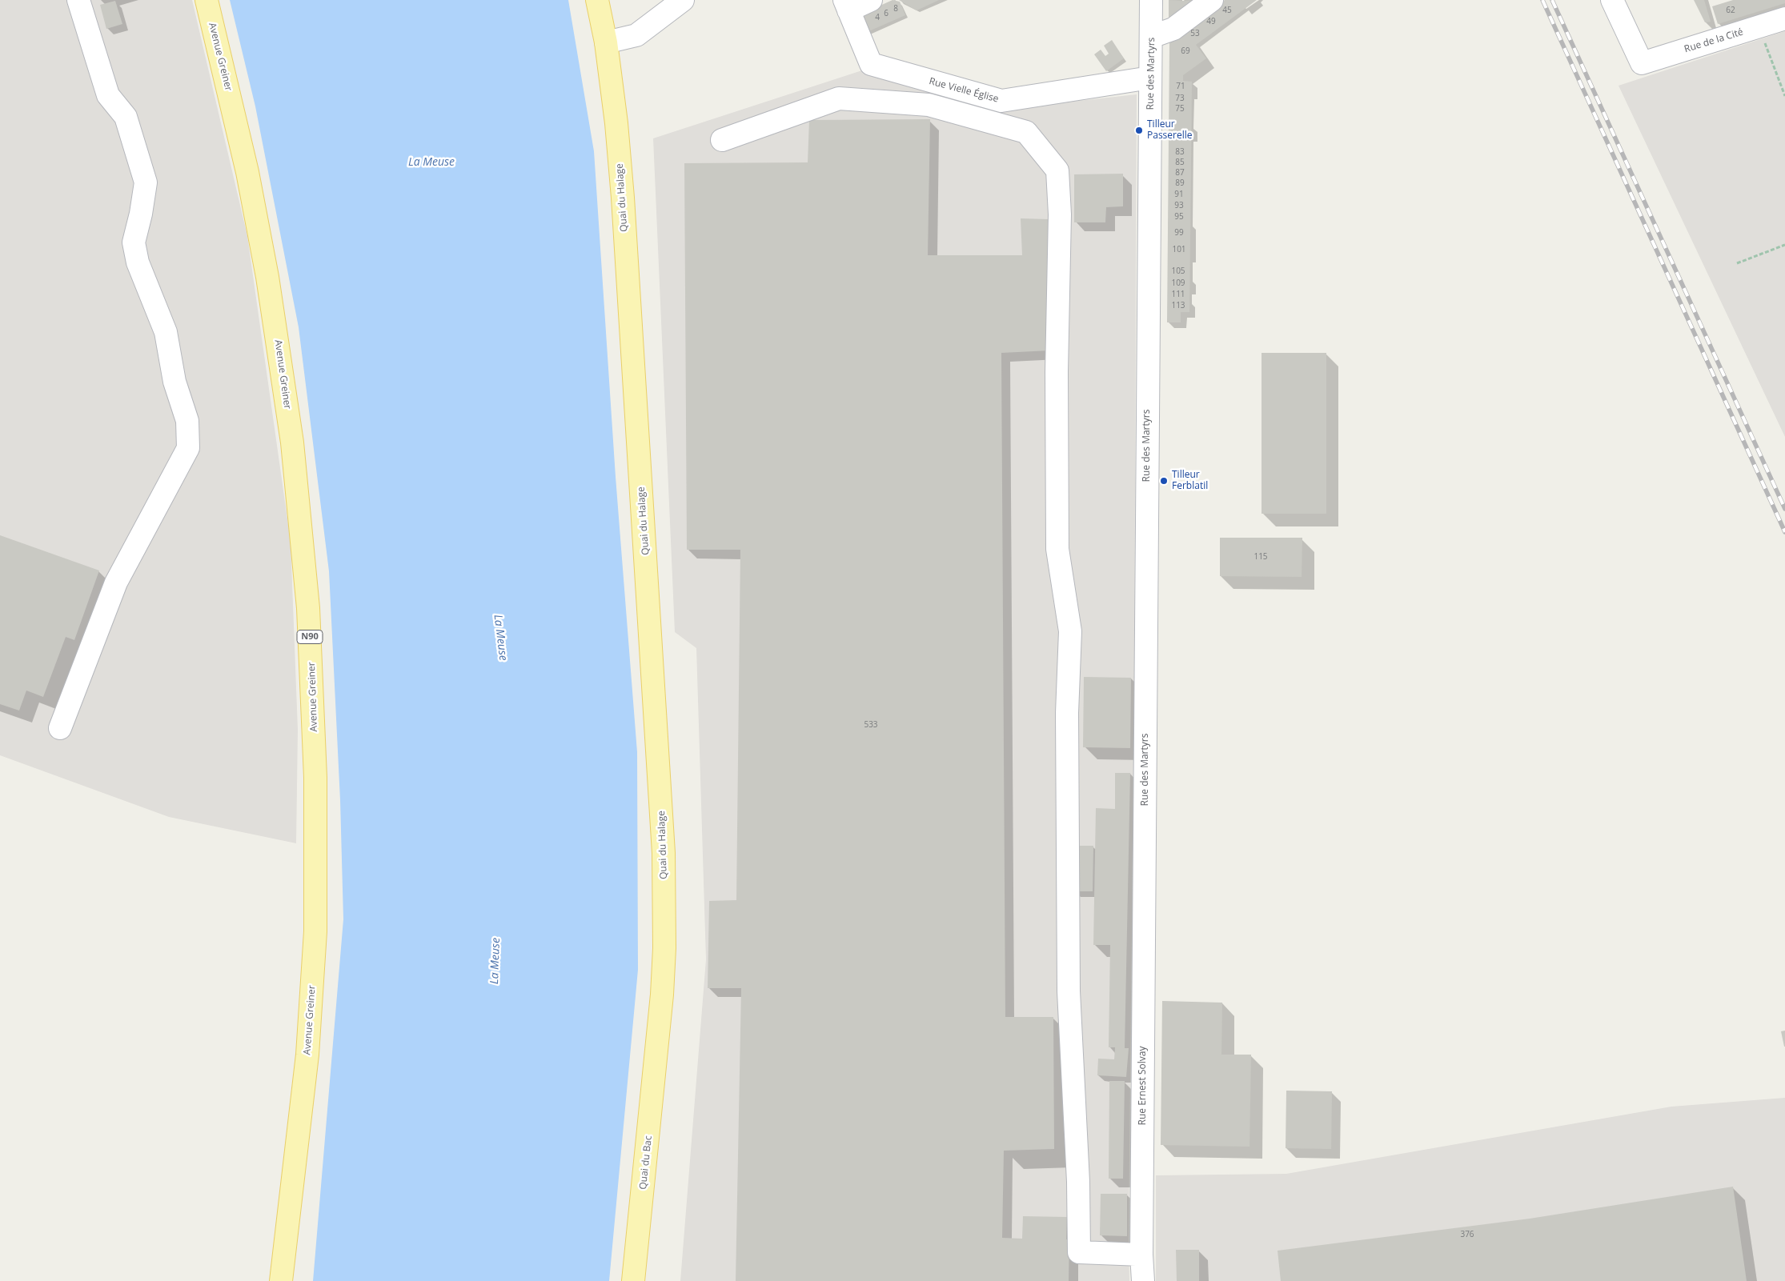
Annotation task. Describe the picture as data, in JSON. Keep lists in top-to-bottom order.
{
  "streets": {
    "main road": [
      "Avenue Greiner",
      "Quai du Halage",
      "N90",
      "Quai du Bac"
    ],
    "street": [
      "Rue de la Cité",
      "Rue des Martyrs",
      "Rue Vielle Église",
      "Rue Ernest Solvay"
    ]
  },
  "crossings": [
    ["Rue des Martyrs", "Rue Vielle Église"],
    ["Rue des Martyrs", "Rue Ernest Solvay"],
    ["Quai du Halage", "Quai du Bac"]
  ],
  "water": ["La Meuse"],
  "places": ["Tilleur Passerelle", "Tilleur Ferblatil"],
  "house_numbers": [
    "8",
    "45",
    "62",
    "6",
    "4",
    "49",
    "53",
    "69",
    "71",
    "73",
    "75",
    "83",
    "85",
    "87",
    "89",
    "91",
    "93",
    "95",
    "99",
    "101",
    "105",
    "109",
    "111",
    "113",
    "115",
    "533",
    "376"
  ]
}
